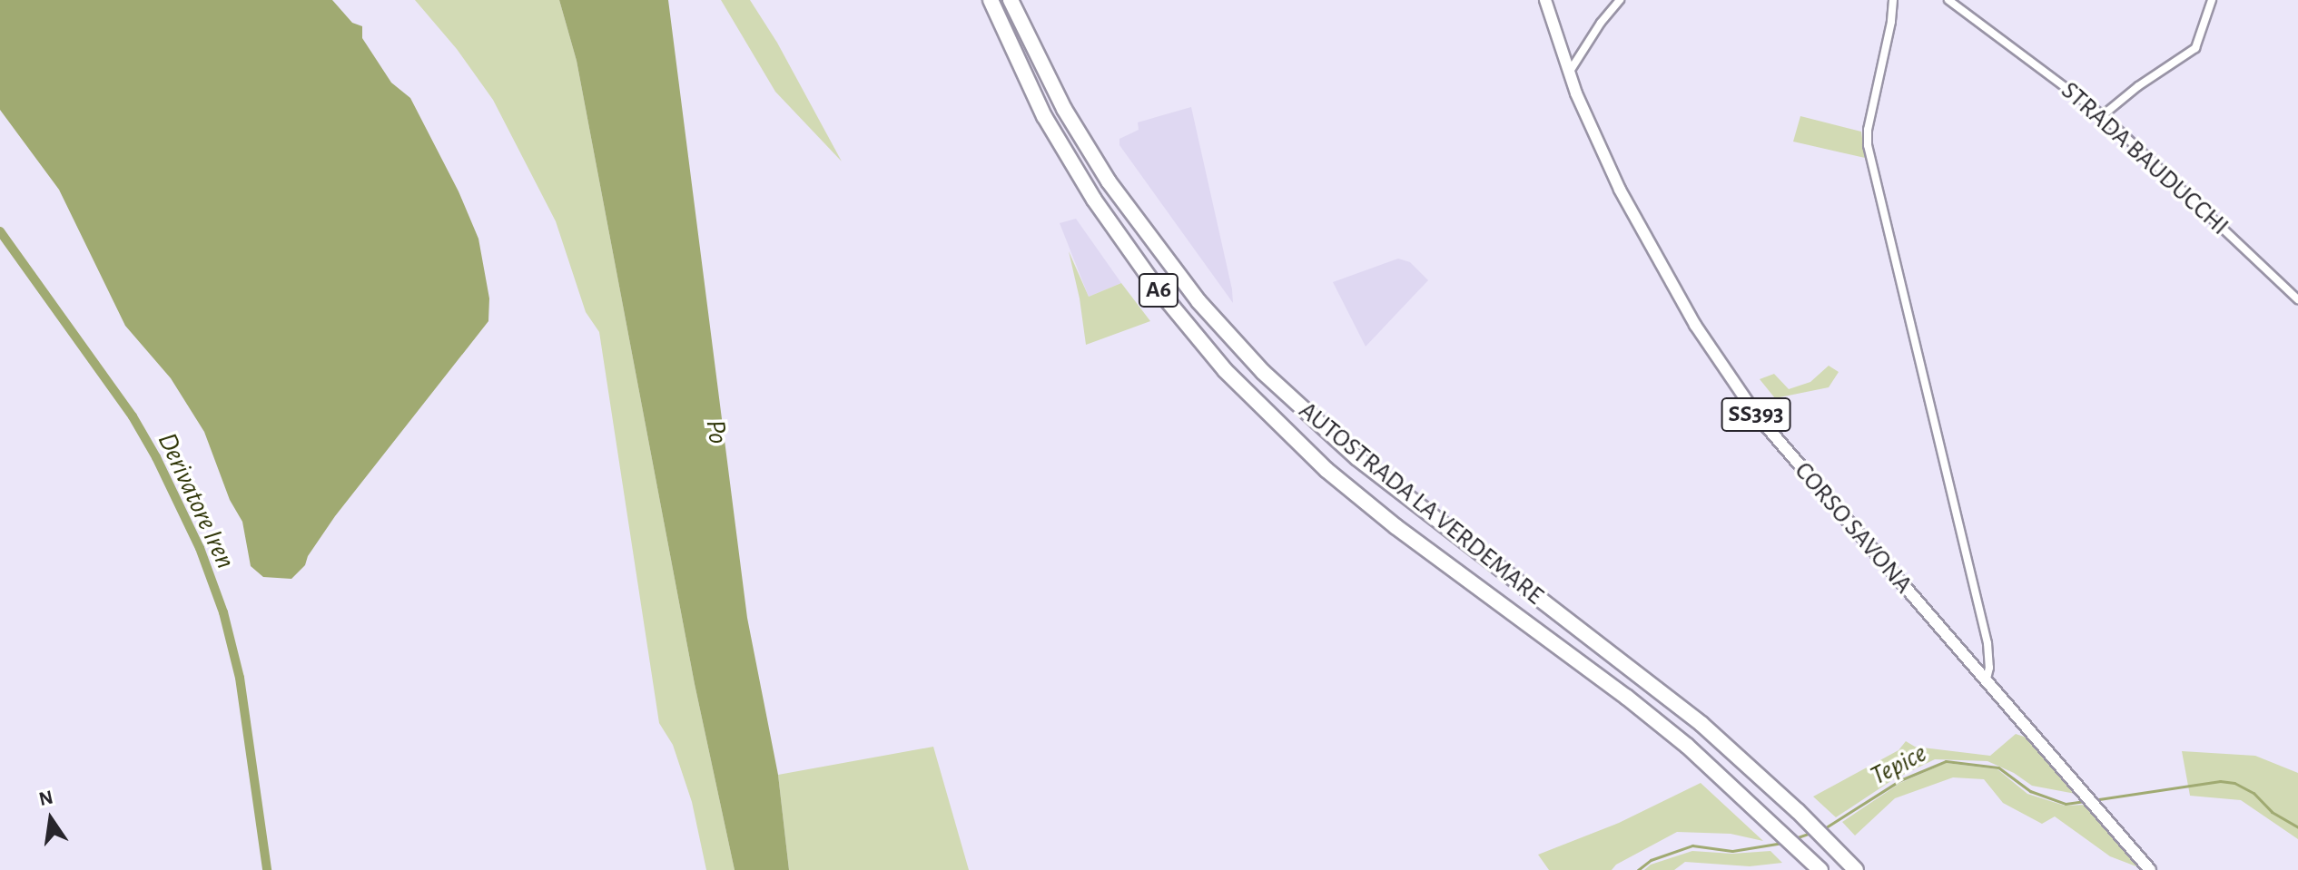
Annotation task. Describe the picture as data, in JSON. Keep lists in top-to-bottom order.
{
  "streets": {
    "highway": ["A6", "AUTOSTRADA LA VERDEMARE"],
    "main road": ["SS393", "CORSO SAVONA"],
    "street": ["STRADA BAUDUCCHI"]
  },
  "water": ["Po", "Derivatore Iren", "Tepice"],
  "north": "top"
}
